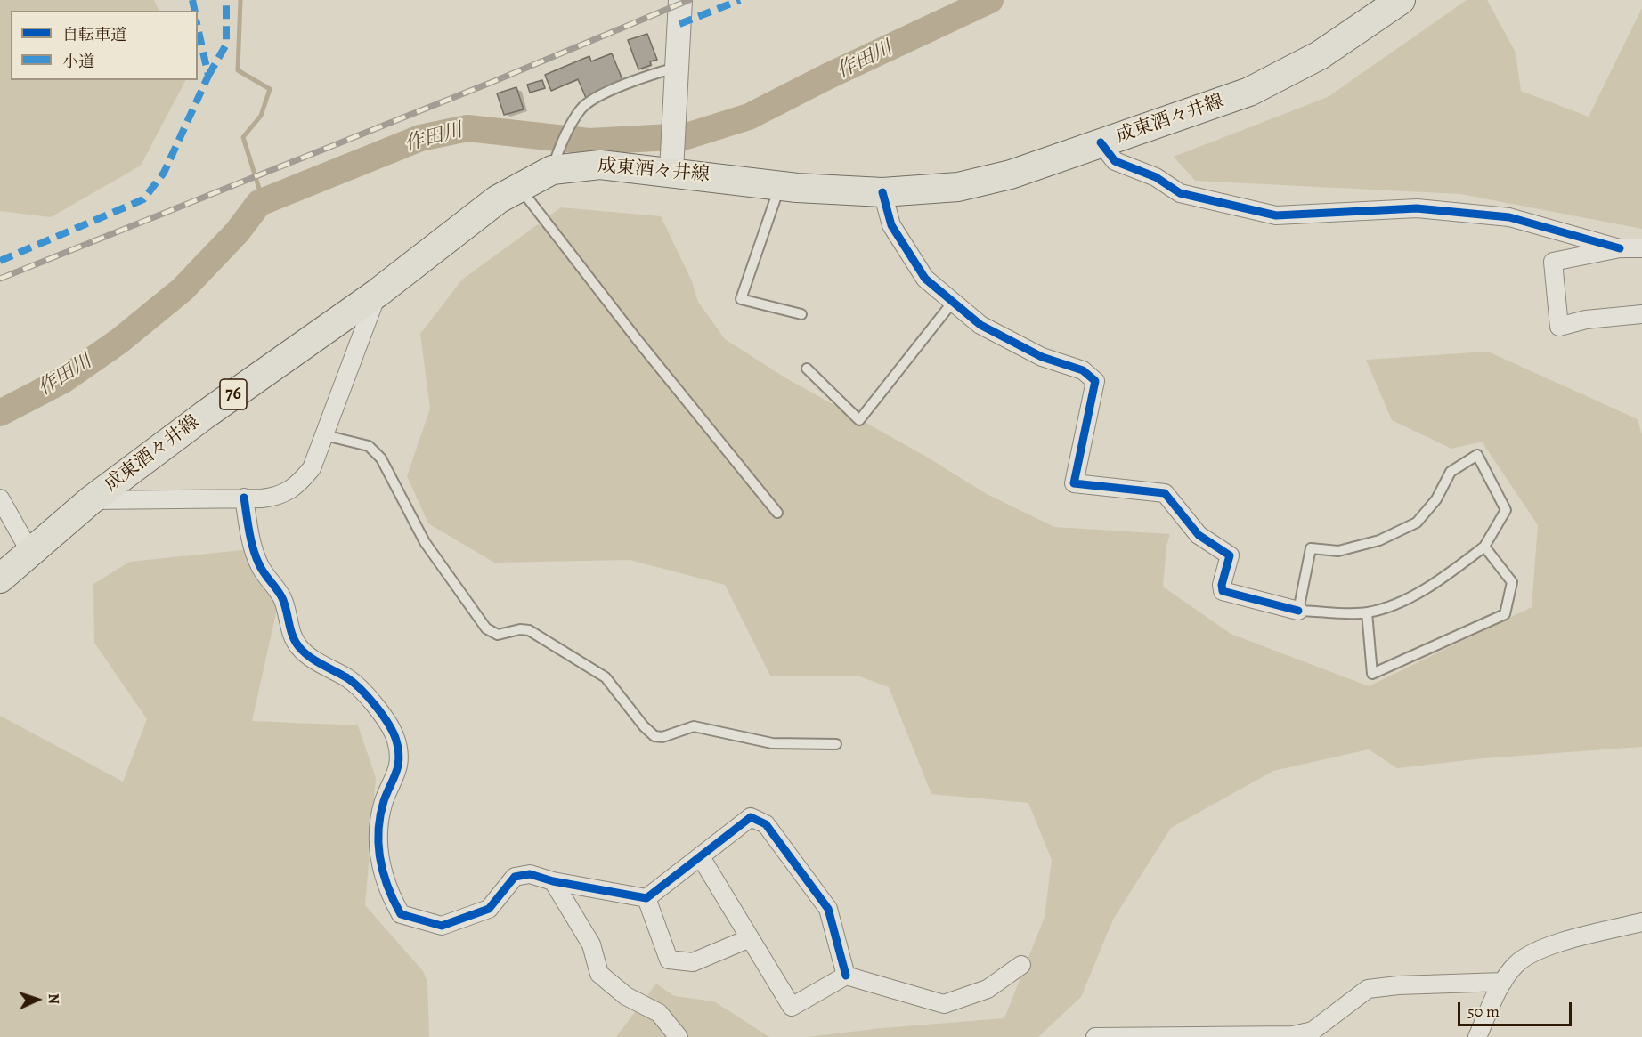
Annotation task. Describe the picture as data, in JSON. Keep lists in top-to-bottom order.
{
  "streets": {
    "main road": ["成東酒々井線", "76"]
  },
  "water": ["作田川"],
  "legend": ["自転車道", "小道"],
  "scale_bar": "50 m",
  "north": "right"
}
